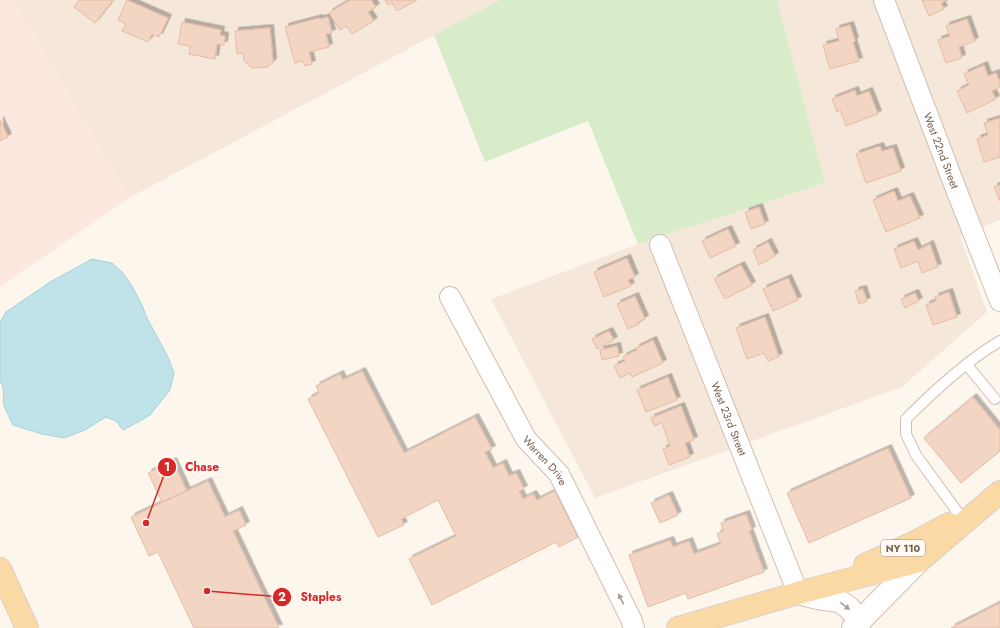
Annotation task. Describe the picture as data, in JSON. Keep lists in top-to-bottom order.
{
  "streets": {
    "main road": ["NY 110"],
    "street": ["West 22nd Street", "West 23rd Street", "Warren Drive"]
  },
  "crossings": [
    ["West 23rd Street", "NY 110"]
  ],
  "one_way": ["Warren Drive"],
  "places": ["Chase", "Staples"]
}
